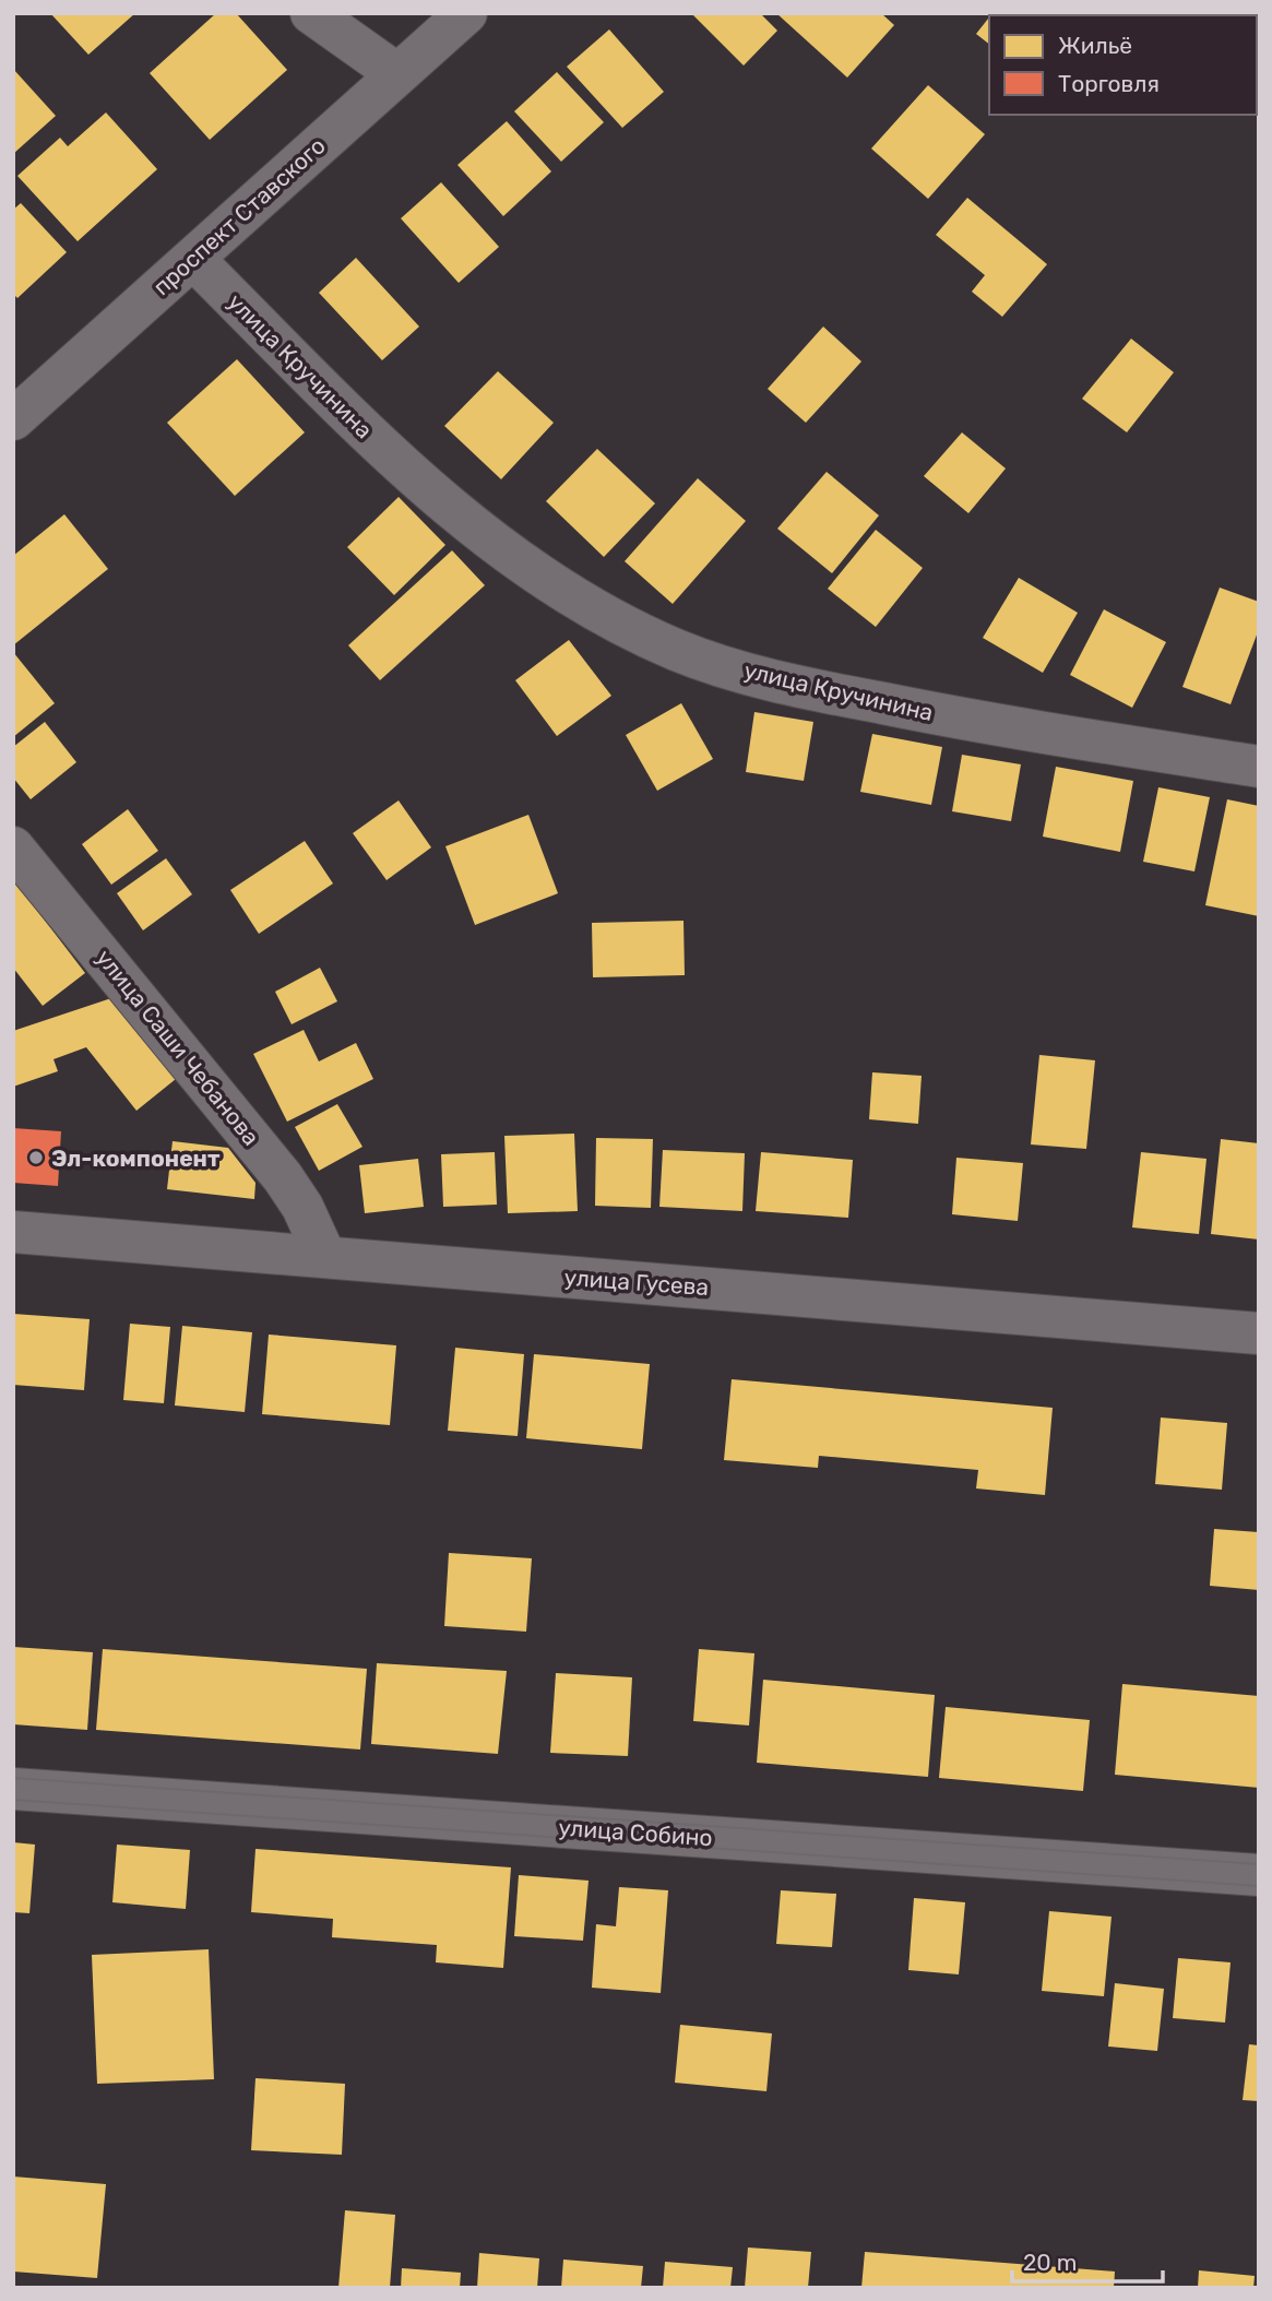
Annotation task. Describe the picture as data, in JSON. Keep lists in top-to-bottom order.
{
  "streets": {
    "street": [
      "проспект Ставского",
      "улица Кручинина",
      "улица Саши Чебанова",
      "улица Гусева",
      "улица Собино"
    ]
  },
  "crossings": [
    ["проспект Ставского", "улица Кручинина"],
    ["улица Саши Чебанова", "улица Гусева"]
  ],
  "places": ["Эл-компонент"],
  "legend": ["Жильё", "Торговля"],
  "scale_bar": "20 m"
}
